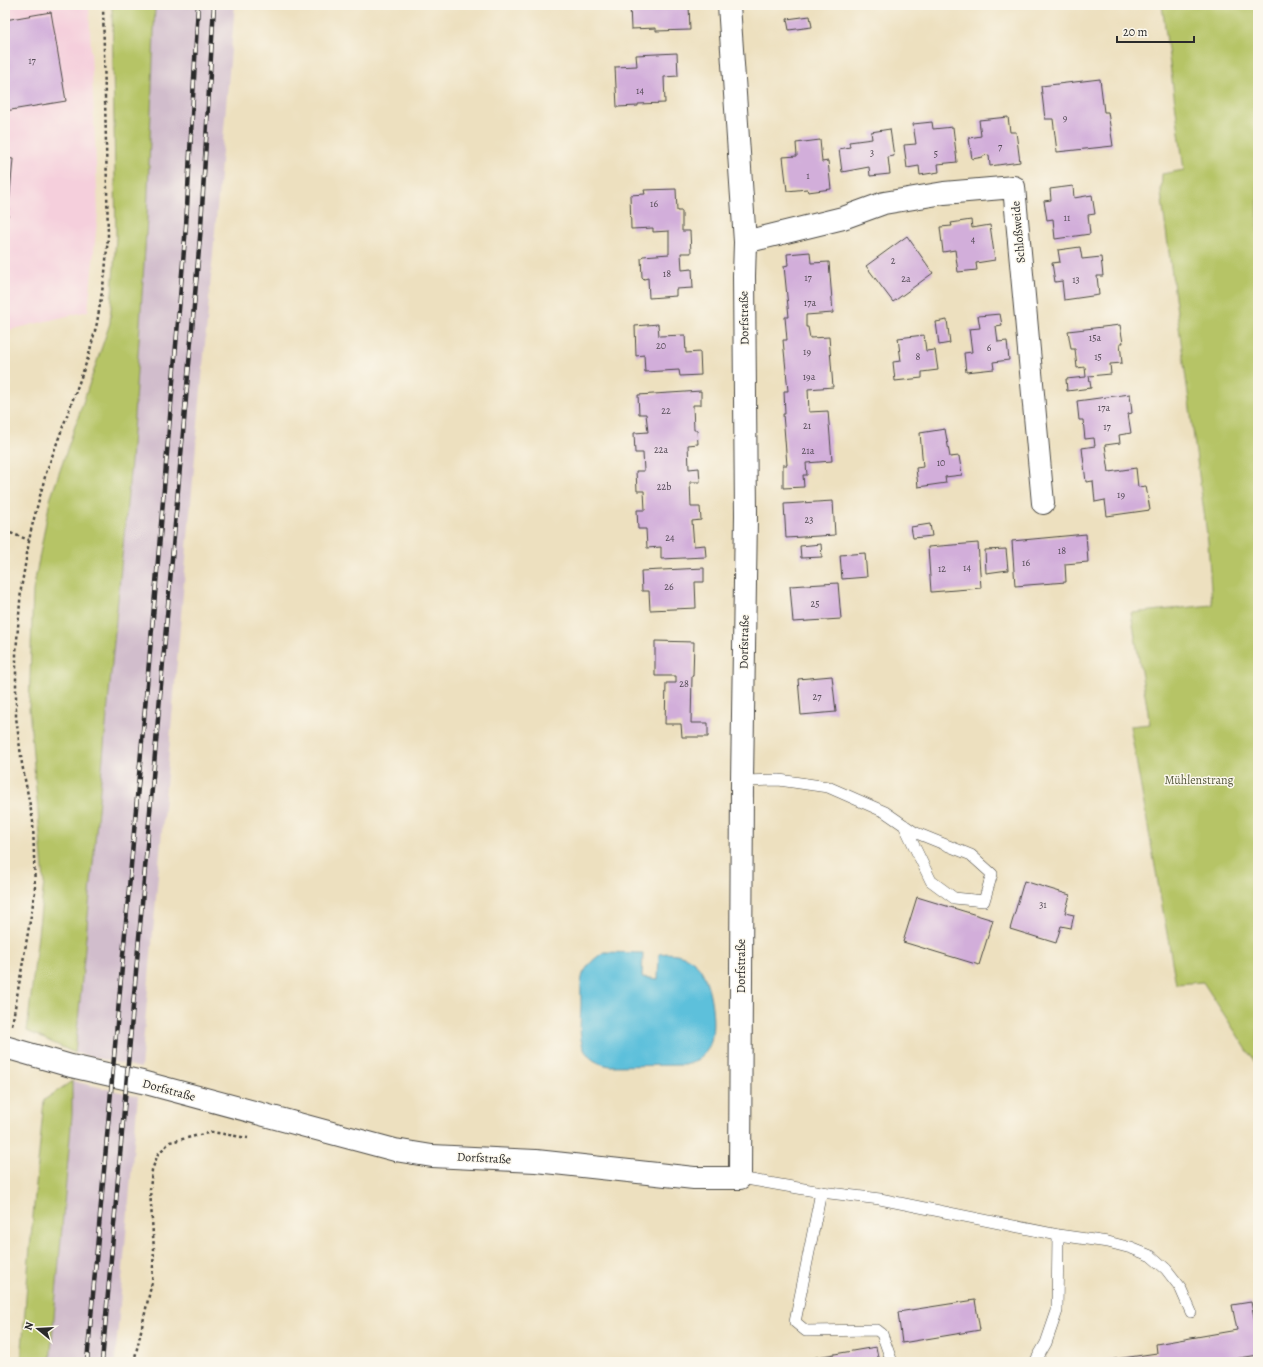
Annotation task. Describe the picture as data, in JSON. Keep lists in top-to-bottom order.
{
  "streets": {
    "street": ["Schloßweide", "Dorfstraße"]
  },
  "crossings": [
    ["Schloßweide", "Dorfstraße"]
  ],
  "parks": ["Mühlenstrang"],
  "house_numbers": [
    "17",
    "14",
    "9",
    "7",
    "3",
    "5",
    "1",
    "16",
    "11",
    "4",
    "2",
    "18",
    "17",
    "2a",
    "13",
    "17a",
    "15a",
    "20",
    "6",
    "19",
    "8",
    "15",
    "19a",
    "17a",
    "22",
    "21",
    "17",
    "22a",
    "21a",
    "10",
    "22b",
    "19",
    "23",
    "24",
    "18",
    "16",
    "14",
    "12",
    "26",
    "25",
    "28",
    "27",
    "31"
  ],
  "scale_bar": "20 m",
  "north": "left"
}
